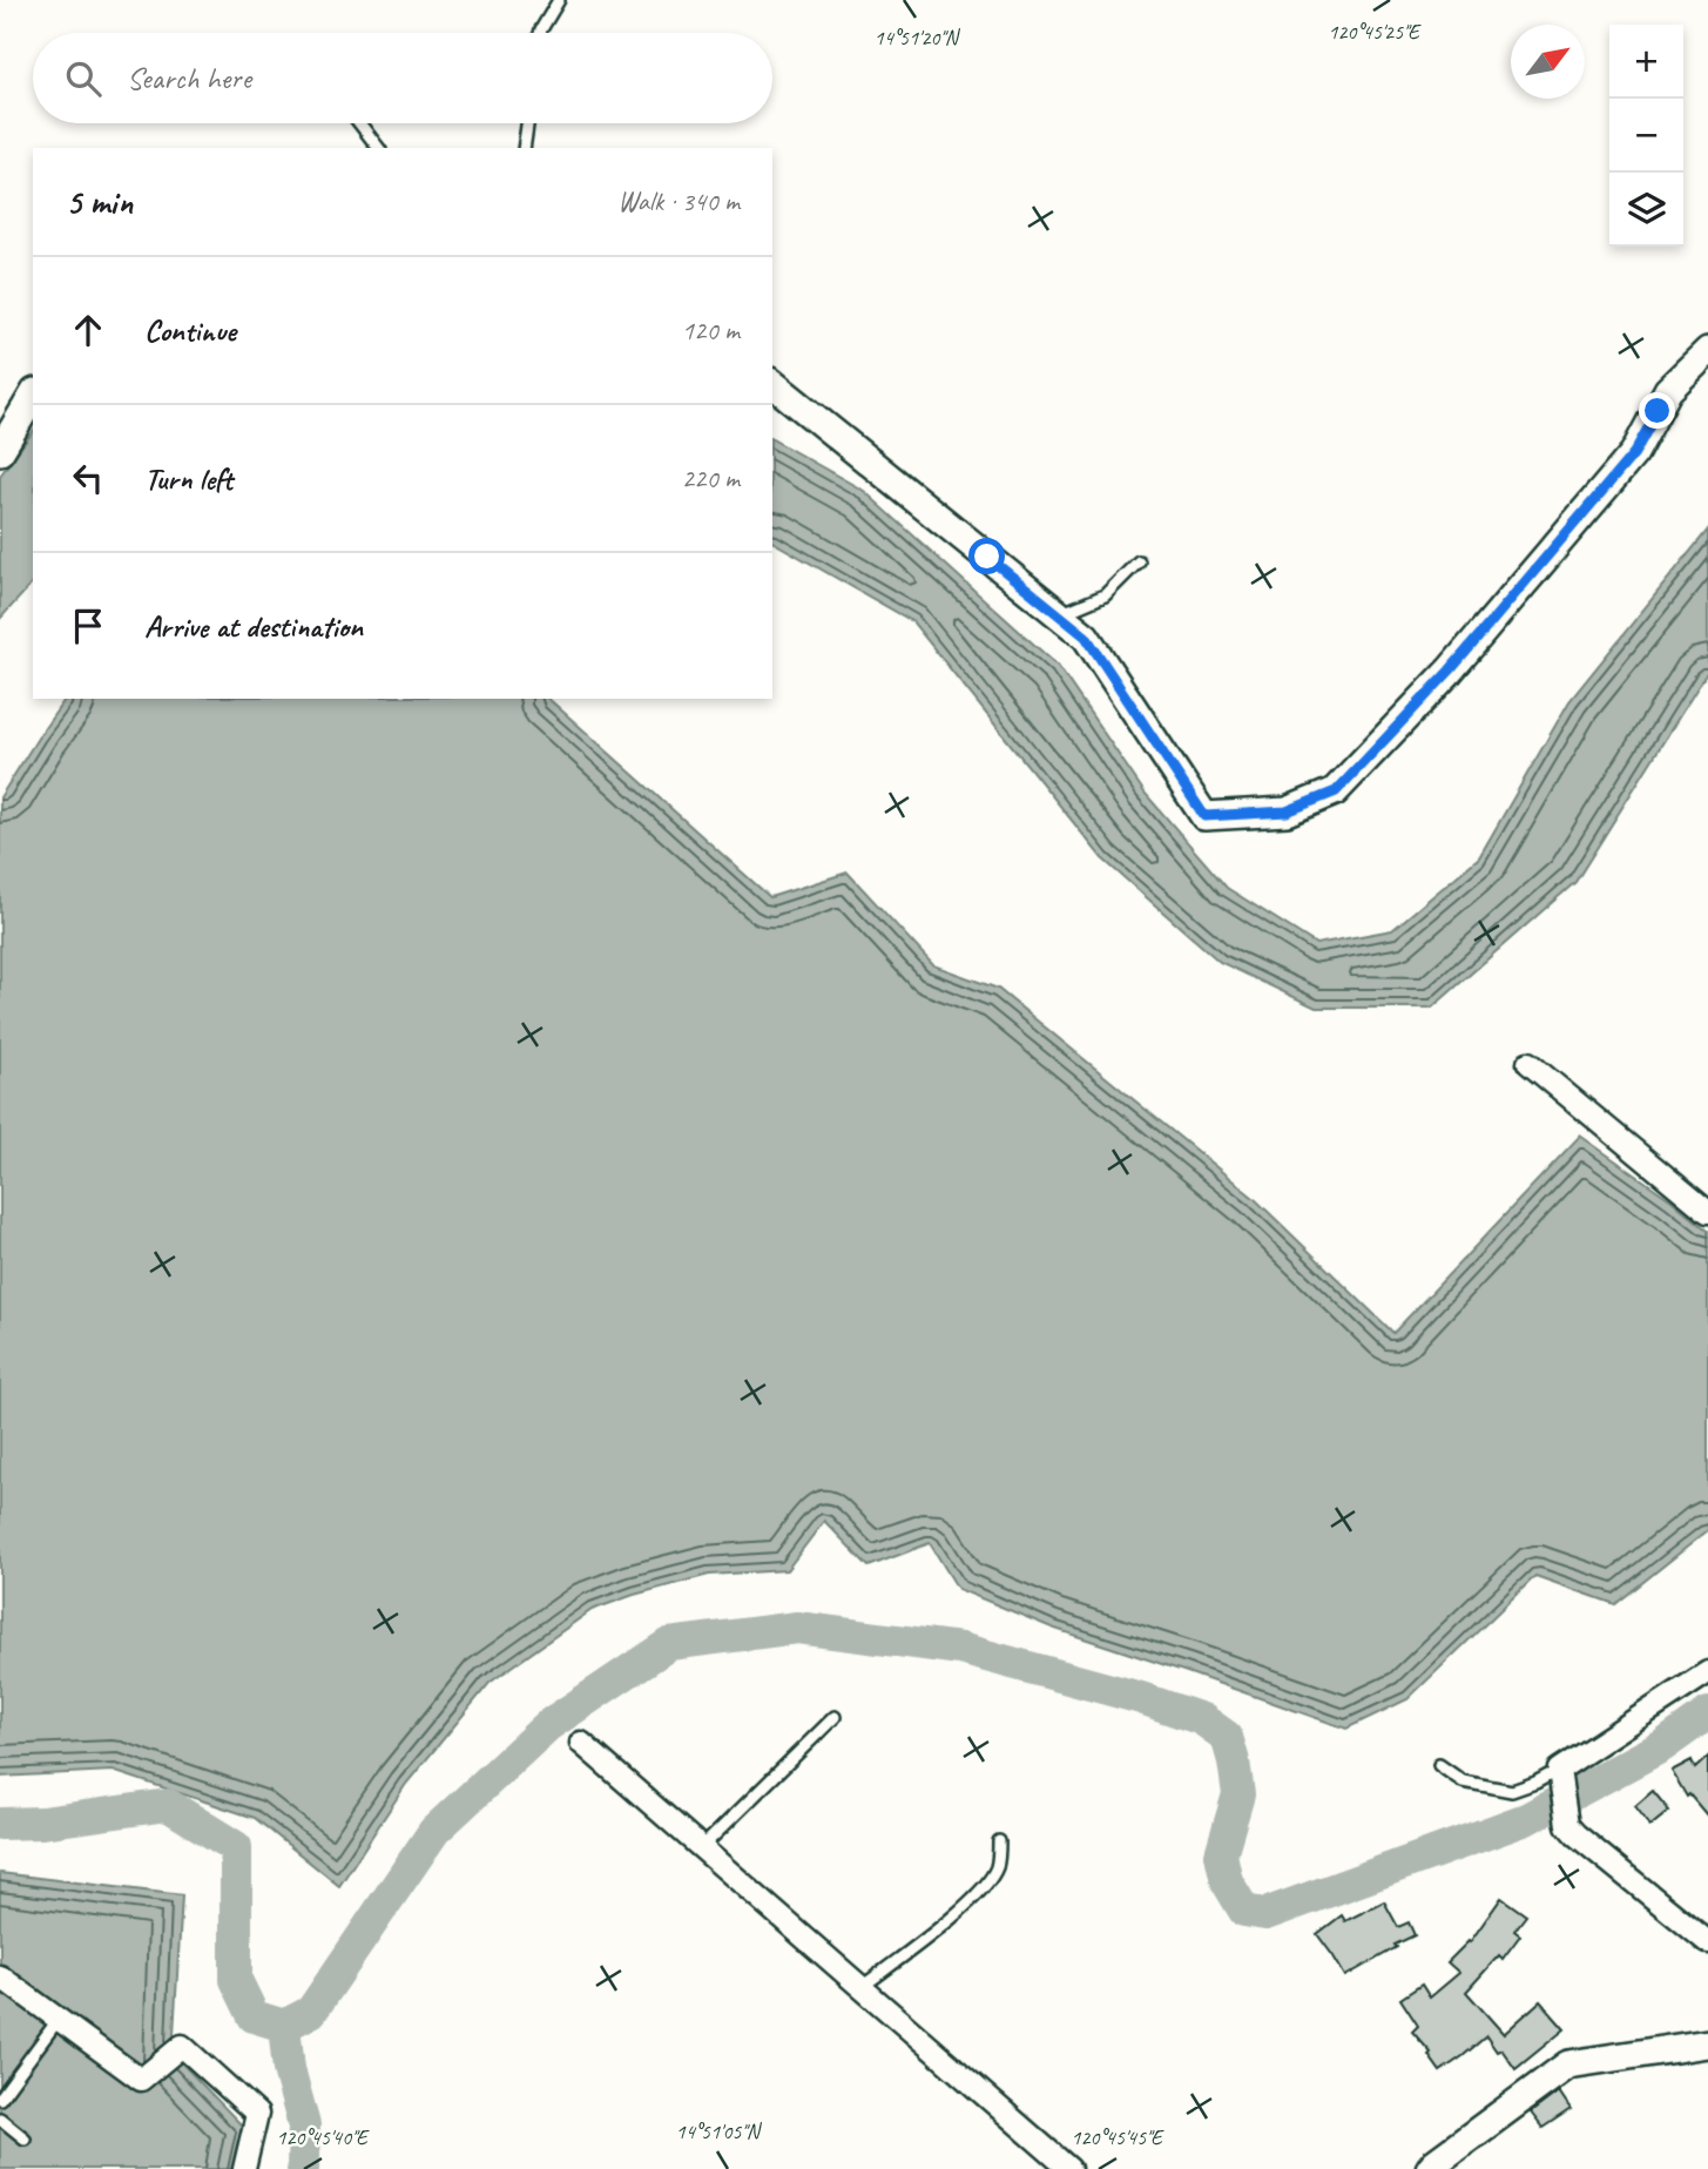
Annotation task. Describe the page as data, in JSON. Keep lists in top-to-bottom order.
{
  "north": "top right",
  "page": {
    "map_buttons": ["+", "−"],
    "search": "Search here",
    "heading": ["5 min", "Walk · 340 m"],
    "list": [
      ["Continue", "120 m"],
      ["Turn left", "220 m"],
      "Arrive at destination"
    ]
  },
  "coordinates": [
    "120°45'25\"E",
    "14°51'20\"N",
    "14°51'05\"N",
    "120°45'40\"E",
    "120°45'45\"E"
  ]
}
